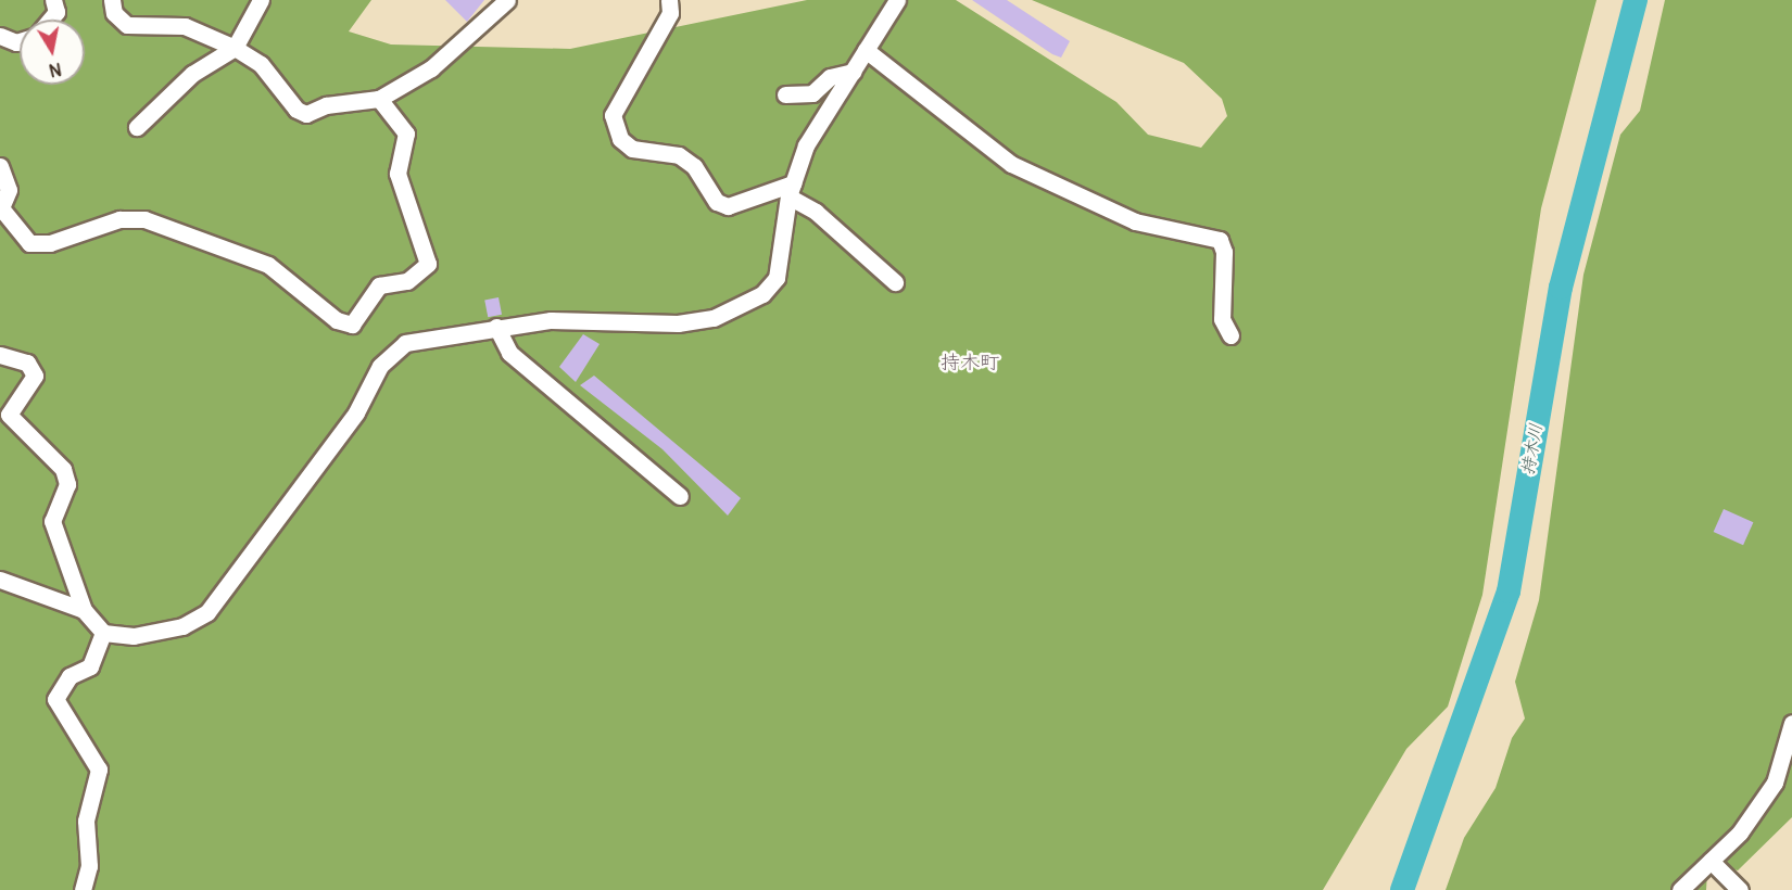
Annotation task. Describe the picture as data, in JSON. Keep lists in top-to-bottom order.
{
  "districts": ["持木町"],
  "water": ["持木川"],
  "north": "bottom"
}
